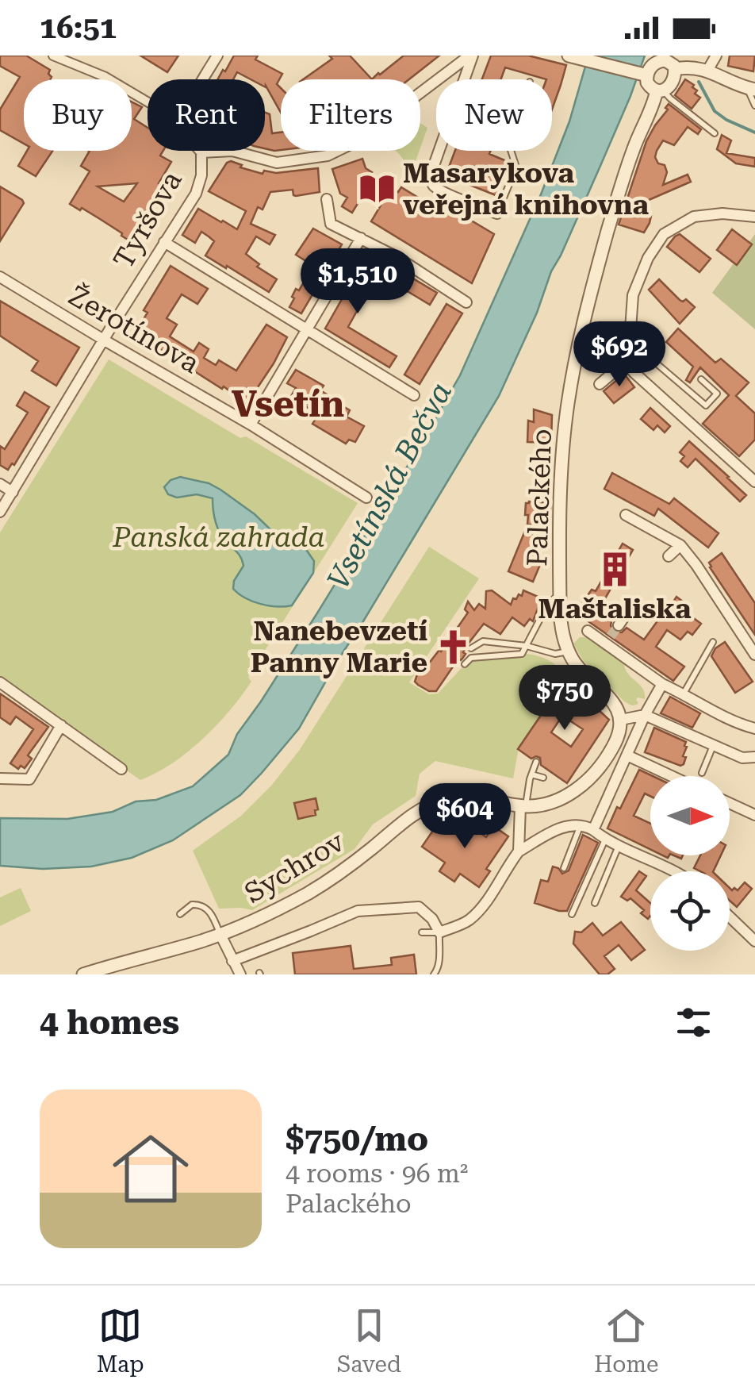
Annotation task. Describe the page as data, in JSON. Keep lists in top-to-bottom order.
{
  "streets": {
    "street": [
      "Tyršova",
      "Žerotínova",
      "Palackého",
      "Sychrov"
    ]
  },
  "crossings": [
    ["Tyršova", "Žerotínova"],
    ["Palackého", "Sychrov"]
  ],
  "districts": ["Vsetín"],
  "water": ["Vsetínská Bečva"],
  "parks": ["Panská zahrada"],
  "places": {
    "library": ["Masarykova veřejná knihovna"],
    "building": ["Maštaliska"],
    "church": ["Nanebevzetí Panny Marie"]
  },
  "north": "right",
  "page": {
    "status": "16:51",
    "chip": [
      "Buy",
      "Rent",
      "Filters",
      "New"
    ],
    "price": [
      "$1,510",
      "$692",
      "$750",
      "$604"
    ],
    "heading": "4 homes",
    "list": [
      {
        "name": "$750/mo",
        "note": "4 rooms · 96 m² · Palackého"
      }
    ],
    "tabs": ["Map", "Saved", "Home"]
  }
}
